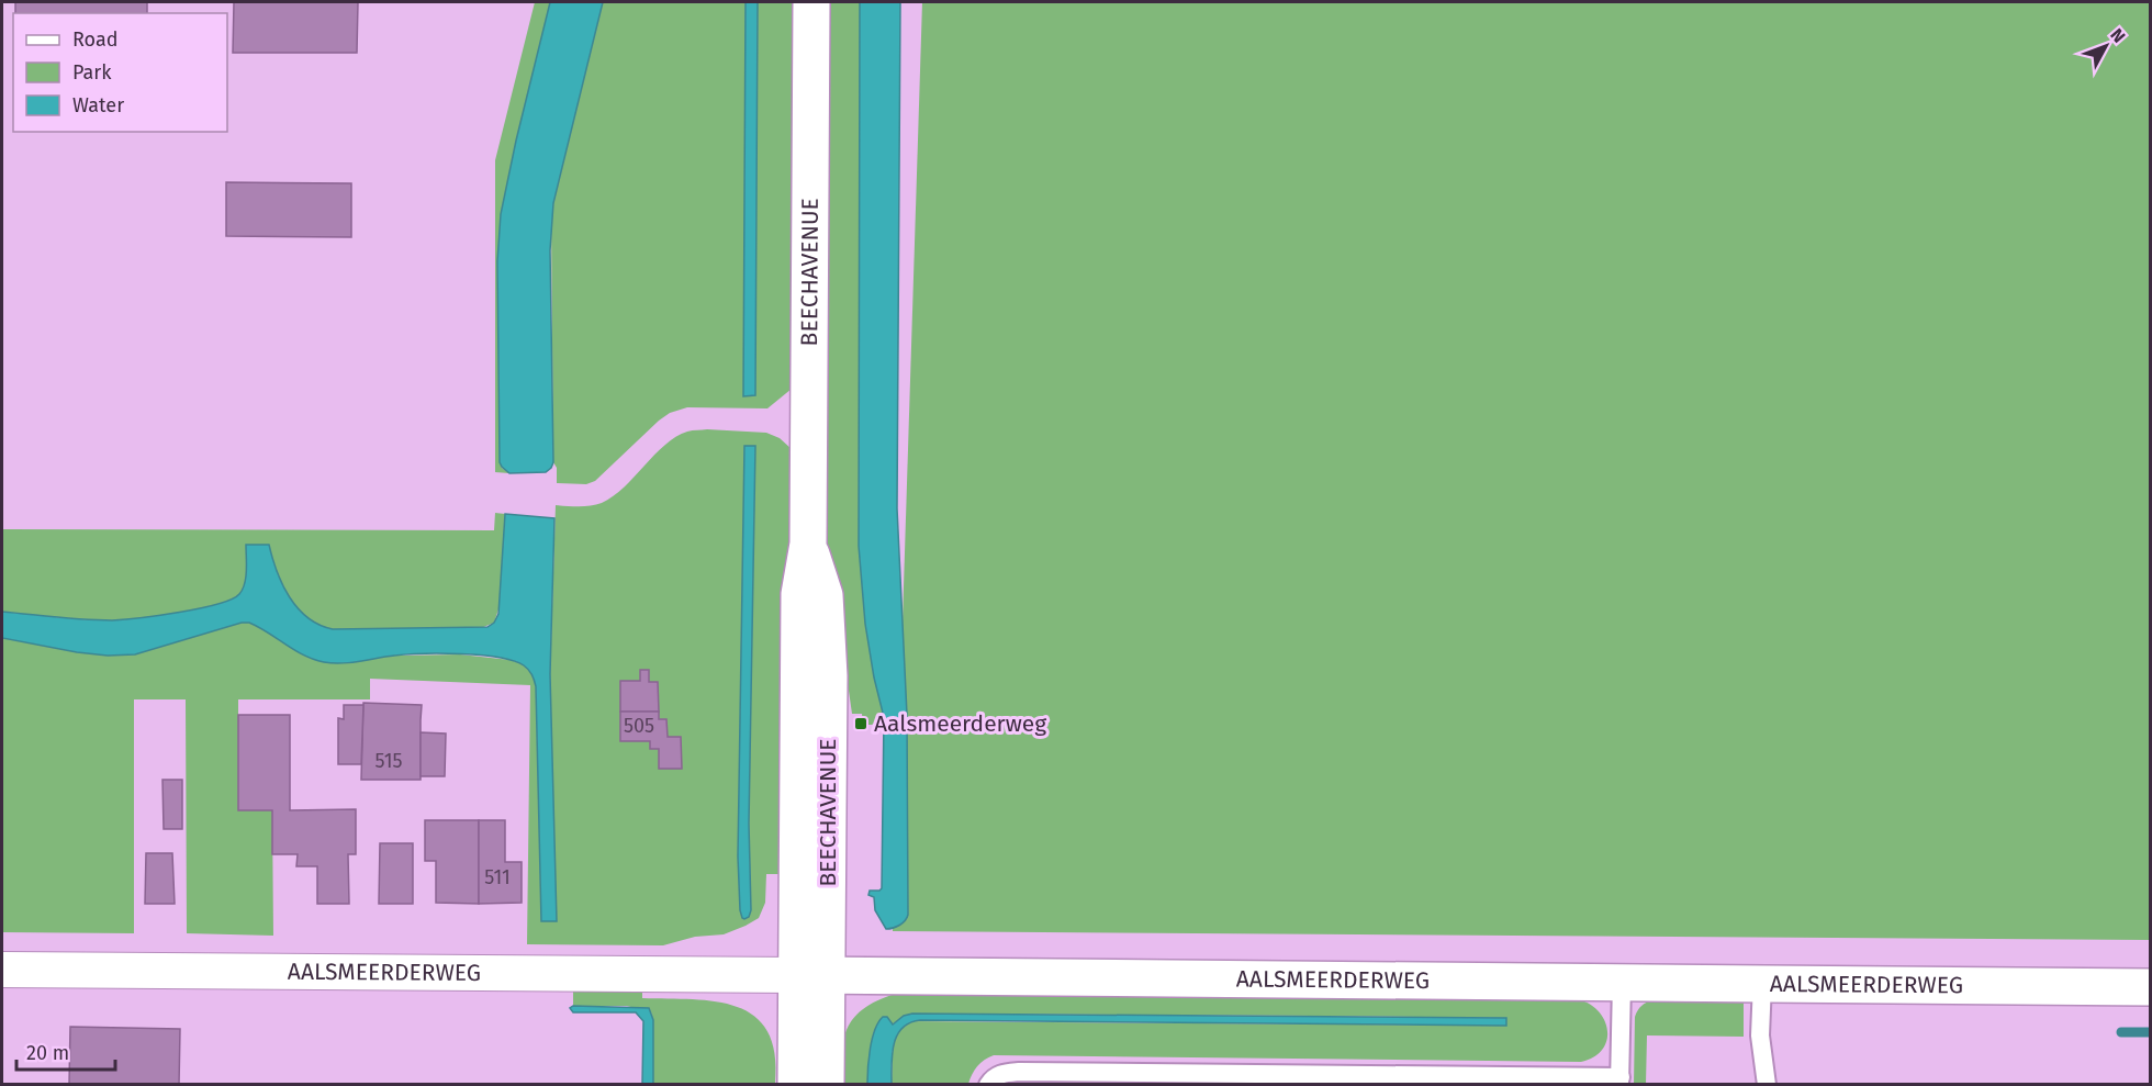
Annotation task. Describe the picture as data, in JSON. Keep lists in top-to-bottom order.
{
  "streets": {
    "street": ["BEECHAVENUE", "AALSMEERDERWEG"]
  },
  "crossings": [
    ["BEECHAVENUE", "AALSMEERDERWEG"]
  ],
  "places": {
    "transit": ["Aalsmeerderweg"]
  },
  "house_numbers": ["505", "515", "511"],
  "legend": ["Road", "Park", "Water"],
  "scale_bar": "20 m",
  "north": "top right"
}
